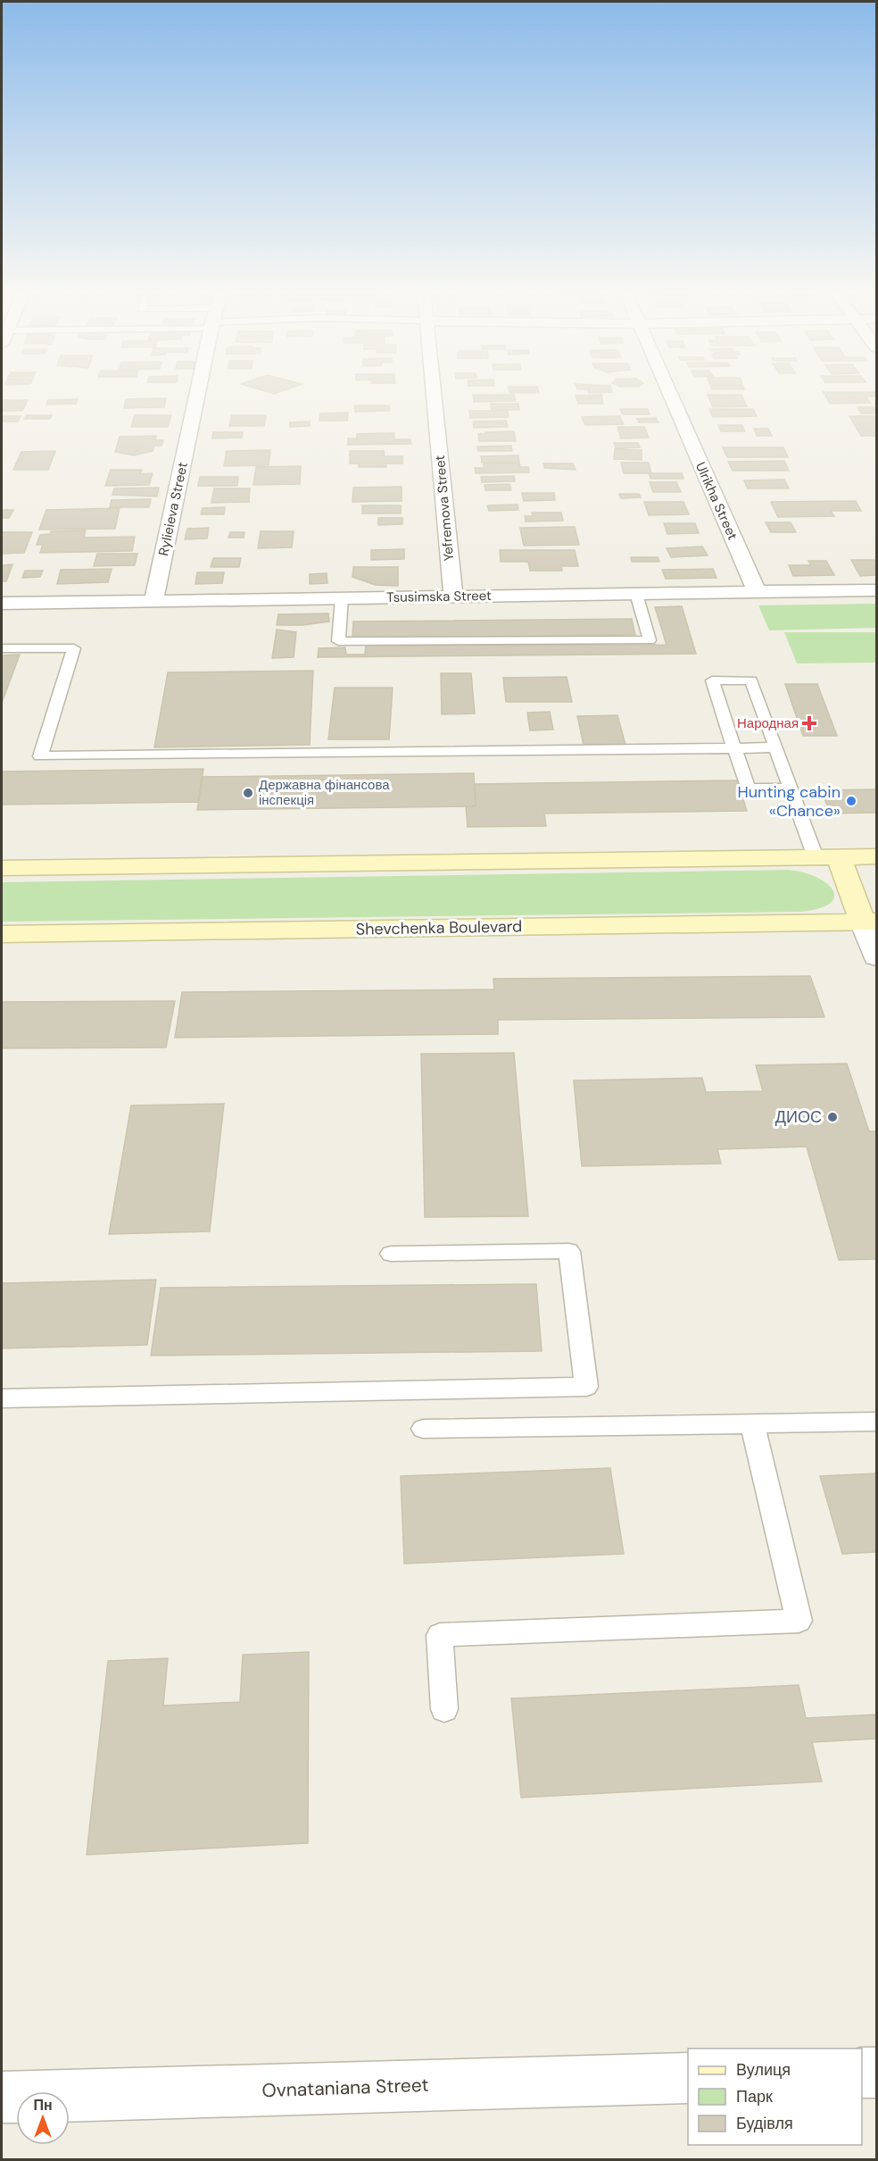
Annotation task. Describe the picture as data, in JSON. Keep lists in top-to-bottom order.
{
  "streets": {
    "main road": ["Shevchenka Boulevard"],
    "street": [
      "Ulrikha Street",
      "Yefremova Street",
      "Rylieieva Street",
      "Tsusimska Street",
      "Ovnataniana Street"
    ]
  },
  "crossings": [
    ["Ulrikha Street", "Tsusimska Street"],
    ["Yefremova Street", "Tsusimska Street"],
    ["Rylieieva Street", "Tsusimska Street"]
  ],
  "places": {
    "health": ["Народная"],
    "other": ["Державна фінансова інспекція", "Hunting cabin «Chance»", "ДИОС"]
  },
  "legend": ["Вулиця", "Парк", "Будівля"],
  "north": "top"
}
